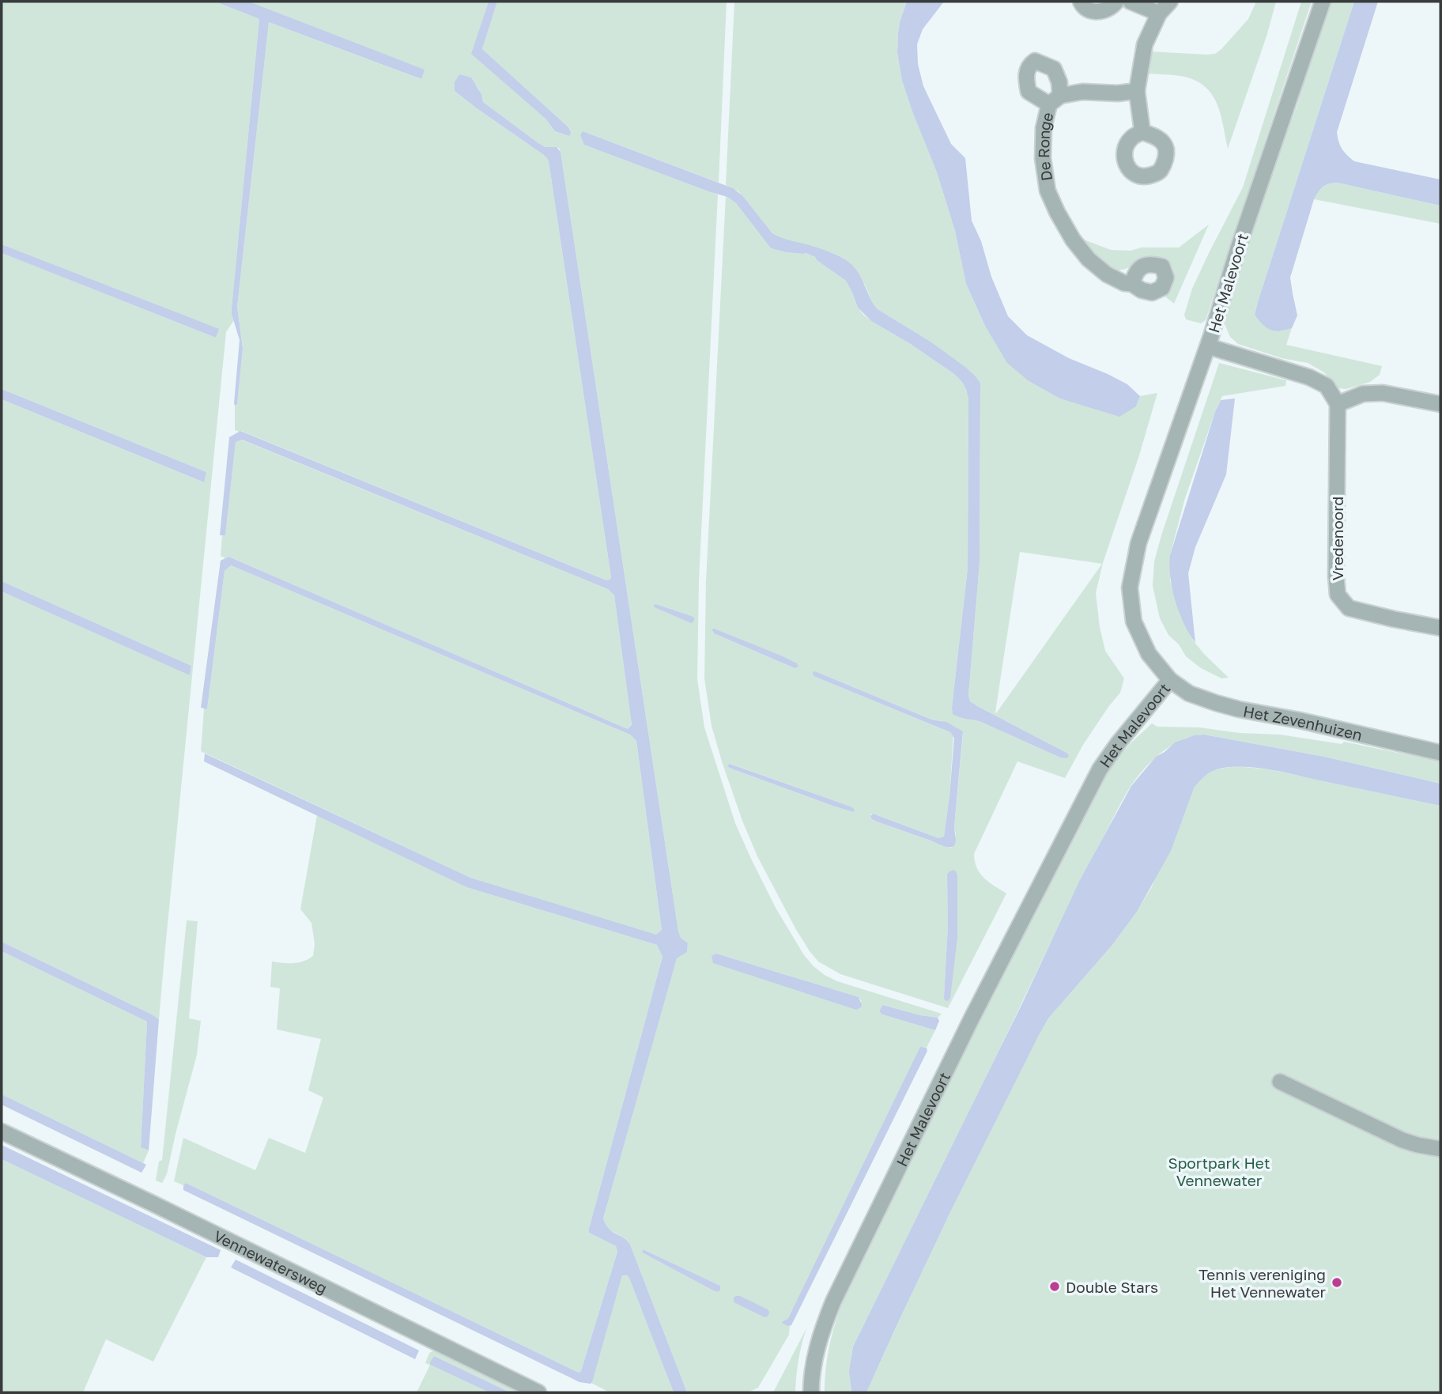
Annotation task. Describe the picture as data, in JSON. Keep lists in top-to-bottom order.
{
  "streets": {
    "street": [
      "De Ronge",
      "Het Malevoort",
      "Vredenoord",
      "Het Zevenhuizen",
      "Vennewatersweg"
    ]
  },
  "crossings": [
    ["Het Malevoort", "Het Zevenhuizen"]
  ],
  "parks": ["Sportpark Het Vennewater"],
  "places": ["Tennis vereniging Het Vennewater", "Double Stars"]
}
